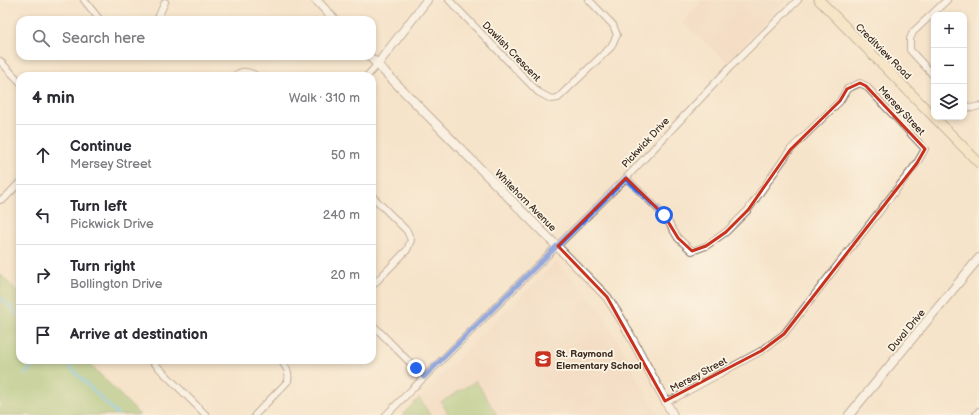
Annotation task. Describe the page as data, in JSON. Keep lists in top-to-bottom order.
{
  "streets": {
    "main road": ["Creditview Road"],
    "street": [
      "Dawlish Crescent",
      "Mersey Street",
      "Pickwick Drive",
      "Whitehorn Avenue",
      "Duval Drive"
    ]
  },
  "crossings": [
    ["Mersey Street", "Pickwick Drive"],
    ["Mersey Street", "Whitehorn Avenue"],
    ["Pickwick Drive", "Whitehorn Avenue"]
  ],
  "places": {
    "school or university": ["St. Raymond Elementary School"]
  },
  "page": {
    "map_buttons": ["+", "−"],
    "search": "Search here",
    "heading": ["4 min", "Walk · 310 m"],
    "list": [
      ["Continue", "Mersey Street", "50 m"],
      ["Turn left", "Pickwick Drive", "240 m"],
      ["Turn right", "Bollington Drive", "20 m"],
      "Arrive at destination"
    ]
  }
}
